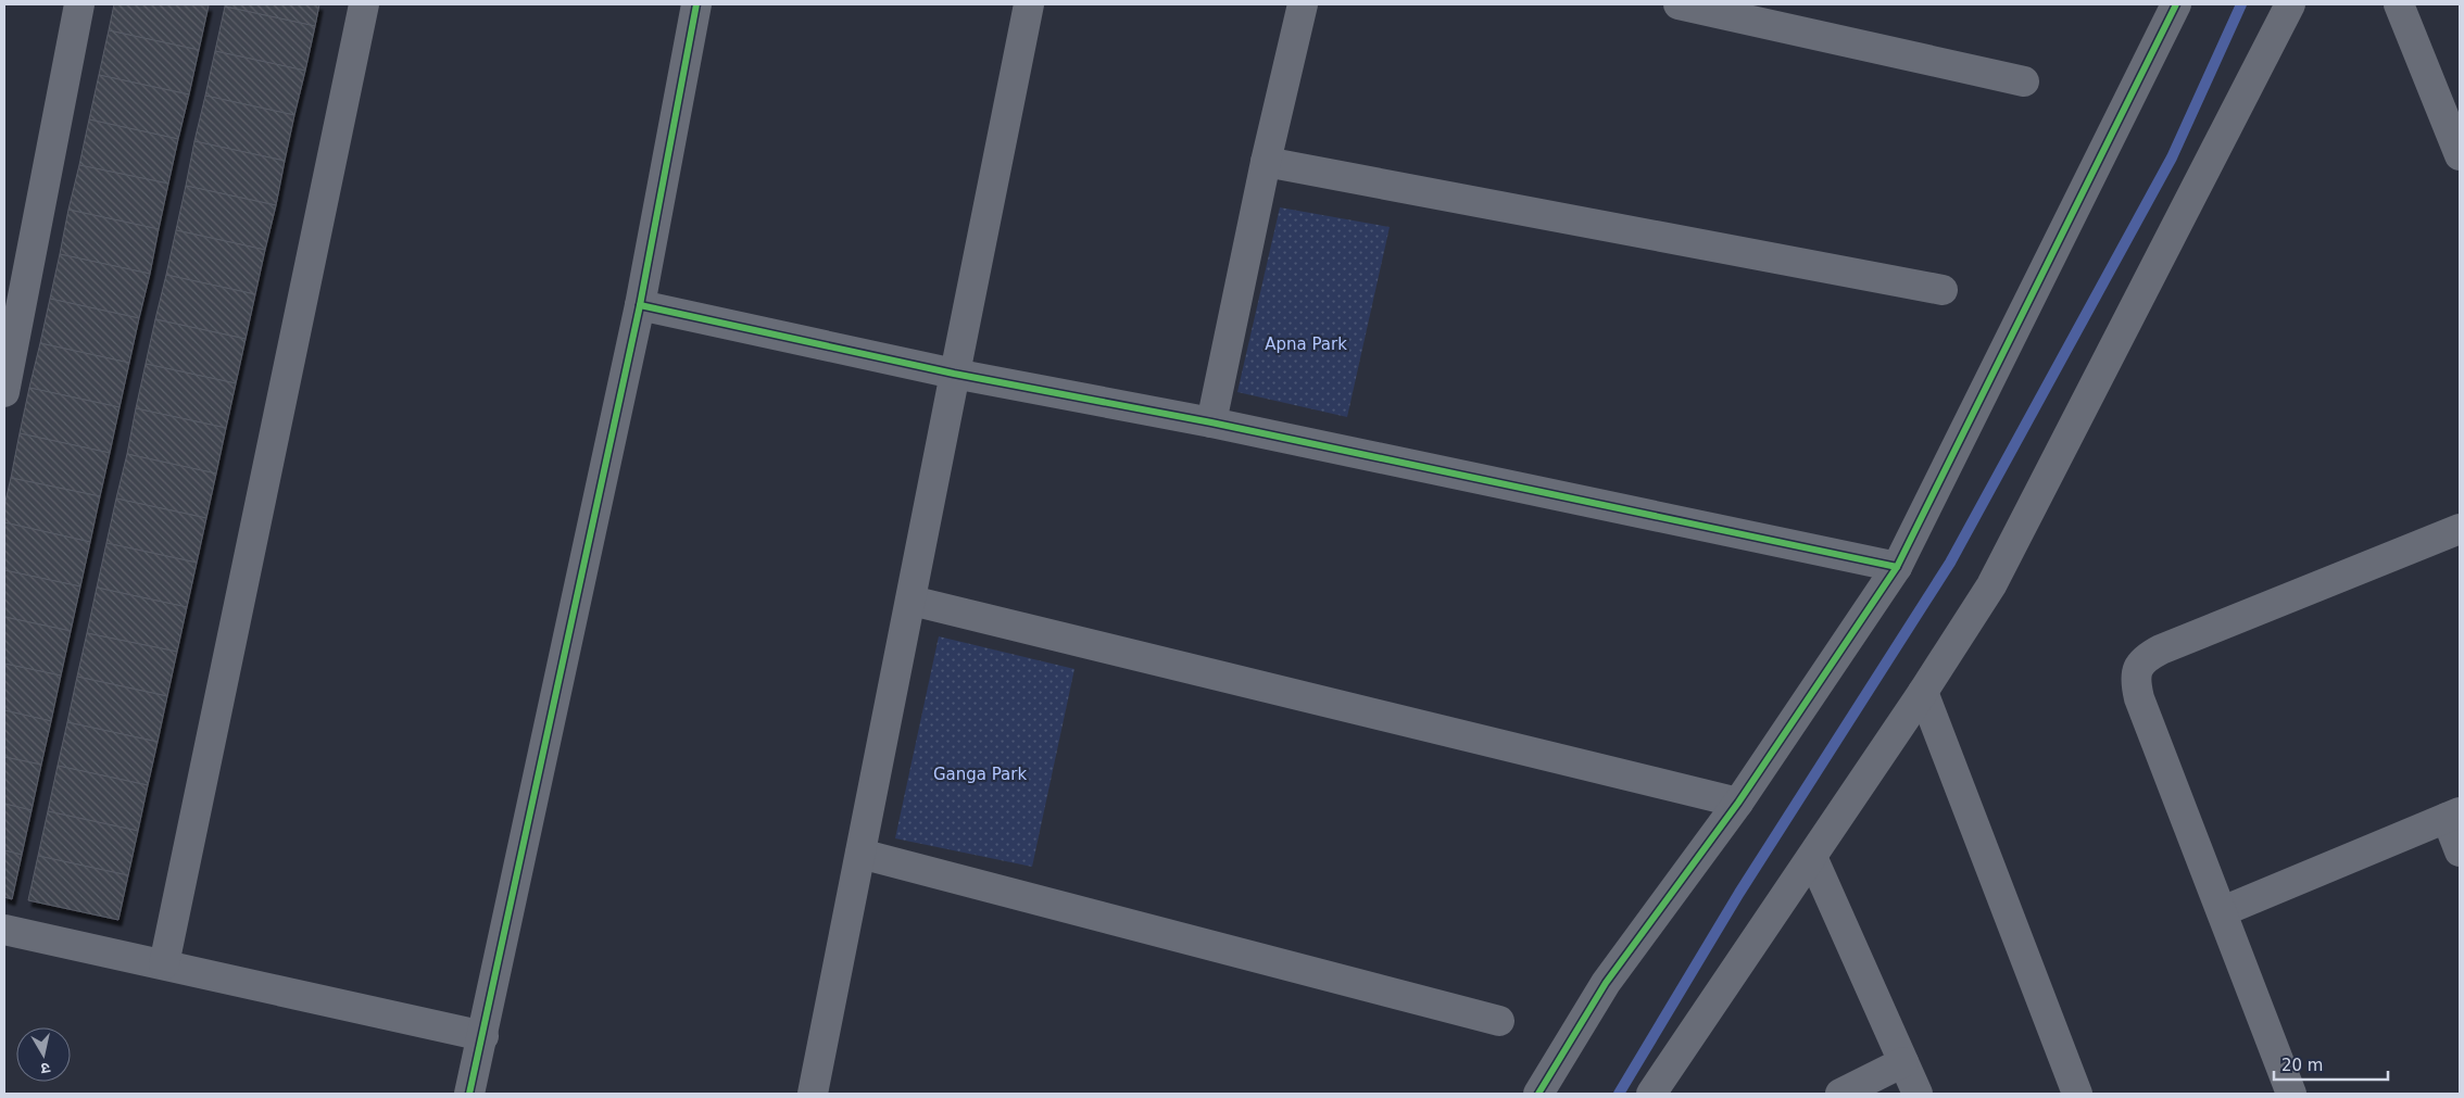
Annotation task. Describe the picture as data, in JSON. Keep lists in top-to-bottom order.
{
  "parks": ["Apna Park", "Ganga Park"],
  "scale_bar": "20 m",
  "north": "bottom"
}
